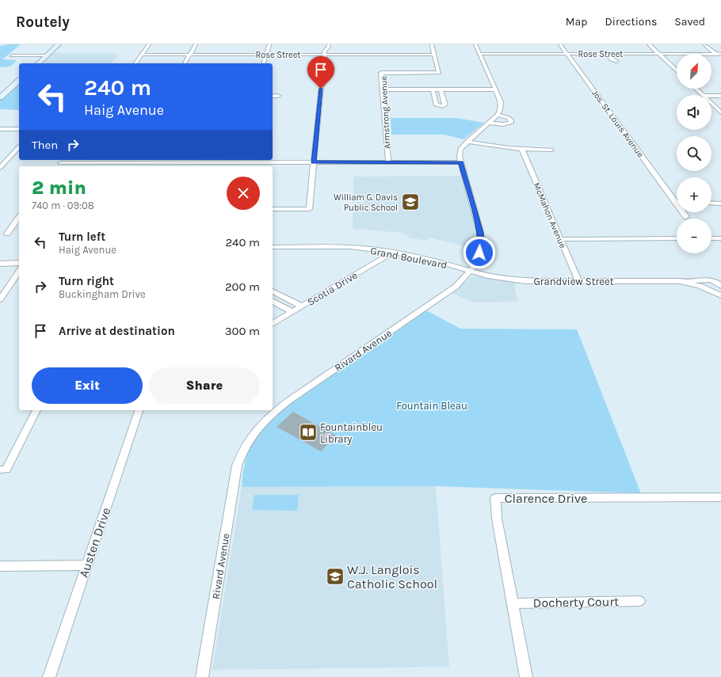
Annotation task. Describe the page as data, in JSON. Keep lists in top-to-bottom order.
{
  "streets": {
    "street": [
      "Rose Street",
      "Armstrong Avenue",
      "Jos. St. Louis Avenue",
      "McMahon Avenue",
      "Grand Boulevard",
      "Grandview Street",
      "Scotia Drive",
      "Rivard Avenue",
      "Clarence Drive",
      "Austen Drive",
      "Docherty Court"
    ]
  },
  "crossings": [
    ["Rose Street", "Armstrong Avenue"],
    ["Rose Street", "Jos. St. Louis Avenue"],
    ["McMahon Avenue", "Grandview Street"],
    ["Grand Boulevard", "Grandview Street"],
    ["Grand Boulevard", "Scotia Drive"],
    ["Grand Boulevard", "Rivard Avenue"],
    ["Grandview Street", "Rivard Avenue"],
    ["Clarence Drive", "Docherty Court"]
  ],
  "parks": ["Fountain Bleau"],
  "places": {
    "school or university": ["William G. Davis Public School", "W.J. Langlois Catholic School"],
    "library": ["Fountainbleu Library"]
  },
  "north": "top right",
  "page": {
    "header": "Routely",
    "nav": ["Map", "Directions", "Saved"],
    "map_buttons": ["+", "−"],
    "turn": ["240 m", "Haig Avenue"],
    "then": "Then",
    "heading": ["2 min", "740 m · 09:08"],
    "list": [
      {
        "name": "Turn left",
        "note": "Haig Avenue",
        "value": "240 m"
      },
      {
        "name": "Turn right",
        "note": "Buckingham Drive",
        "value": "200 m"
      },
      {
        "name": "Arrive at destination",
        "value": "300 m"
      }
    ],
    "buttons": ["Exit", "Share"]
  }
}
